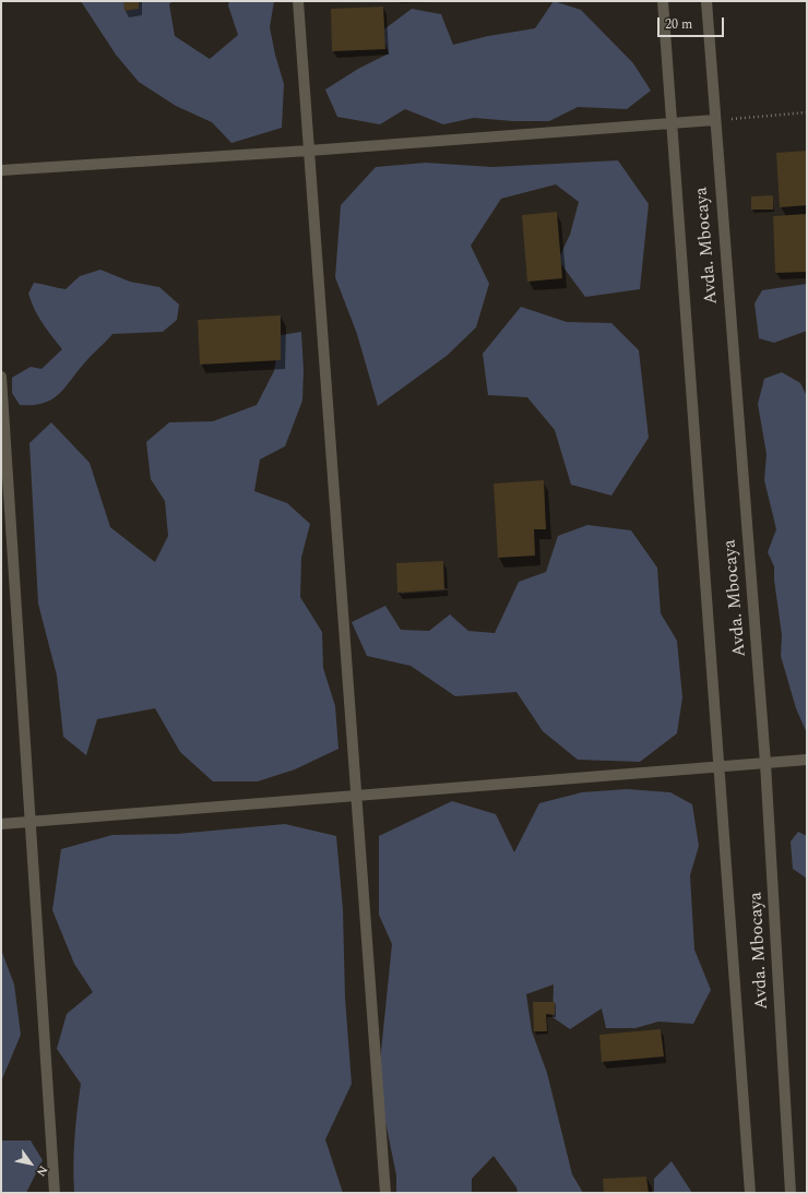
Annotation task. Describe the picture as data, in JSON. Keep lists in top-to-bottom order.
{
  "streets": {
    "street": ["Avda. Mbocaya"]
  },
  "scale_bar": "20 m",
  "north": "bottom right"
}
